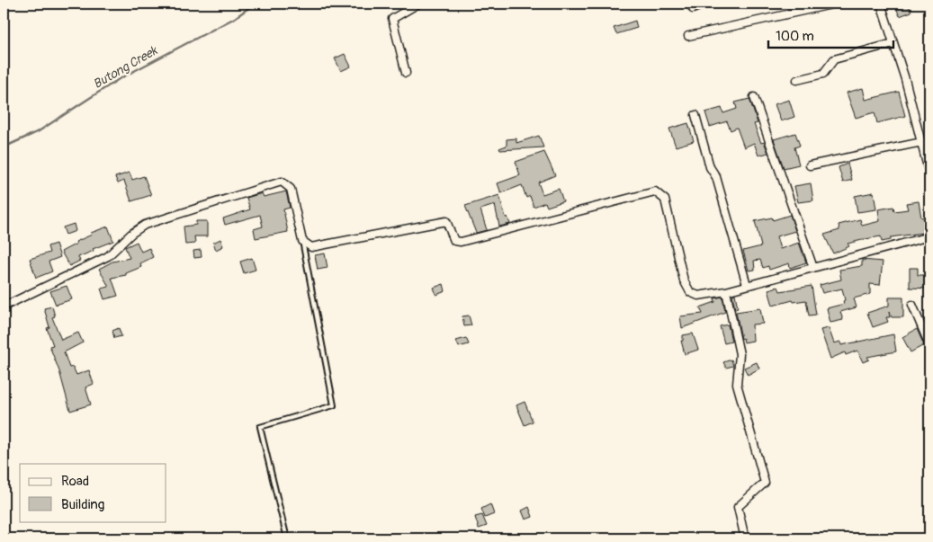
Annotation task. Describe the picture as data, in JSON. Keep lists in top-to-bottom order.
{
  "water": ["Butong Creek"],
  "legend": ["Road", "Building"],
  "scale_bar": "100 m"
}
